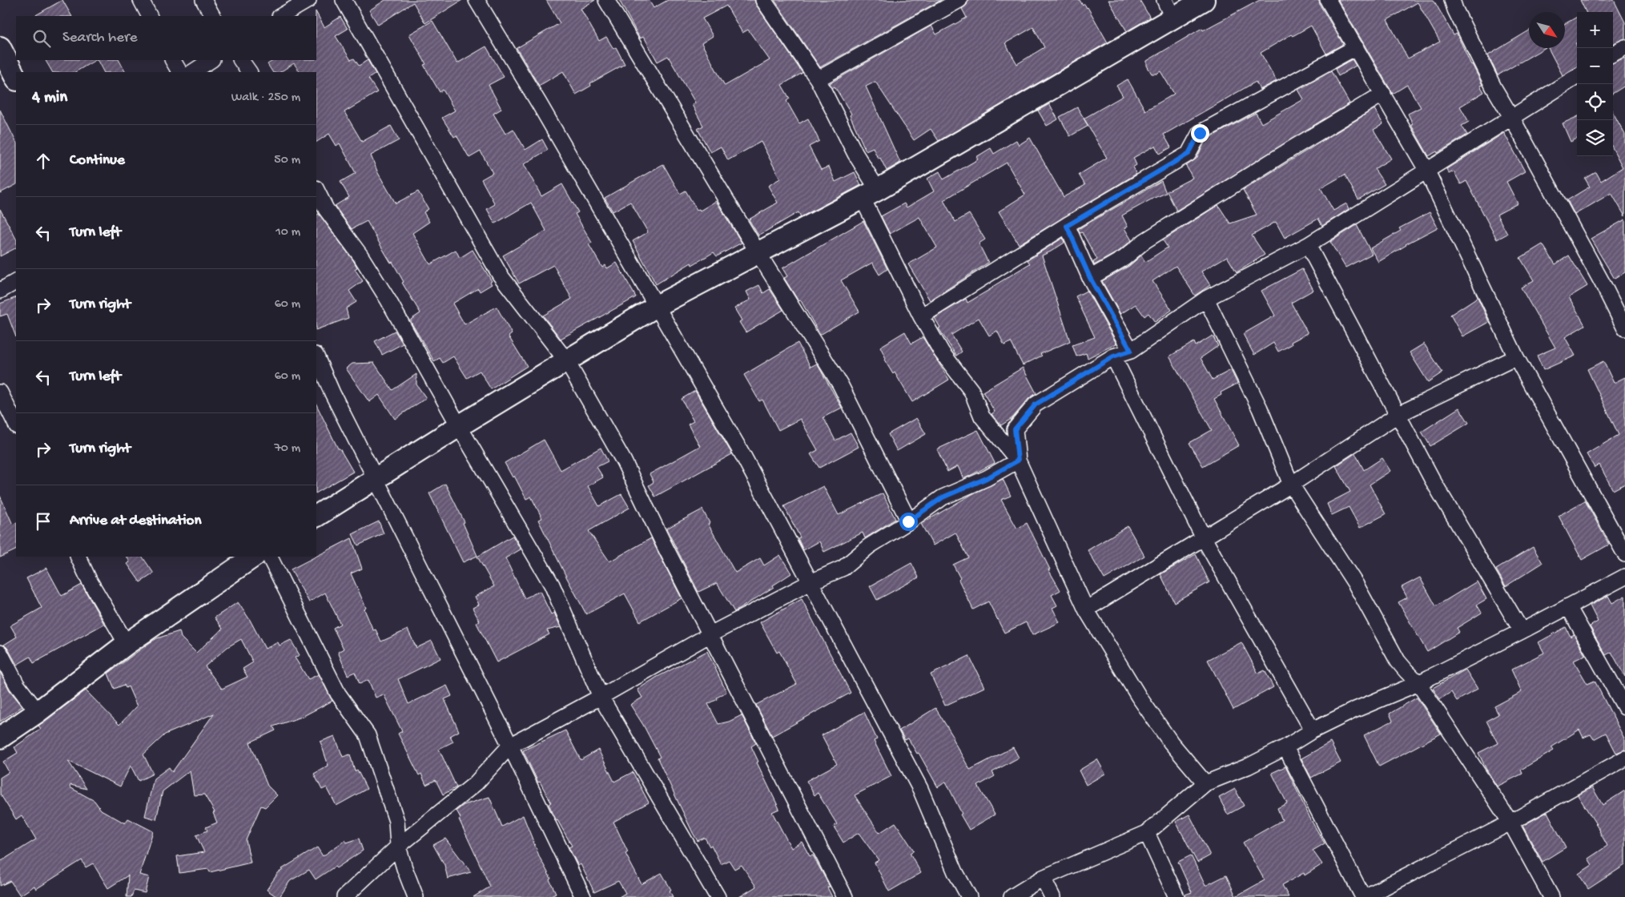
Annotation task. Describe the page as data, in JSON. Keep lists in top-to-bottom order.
{
  "north": "bottom right",
  "page": {
    "map_buttons": ["+", "−"],
    "search": "Search here",
    "heading": ["4 min", "Walk · 250 m"],
    "list": [
      ["Continue", "50 m"],
      ["Turn left", "10 m"],
      ["Turn right", "60 m"],
      ["Turn left", "60 m"],
      ["Turn right", "70 m"],
      "Arrive at destination"
    ]
  }
}
